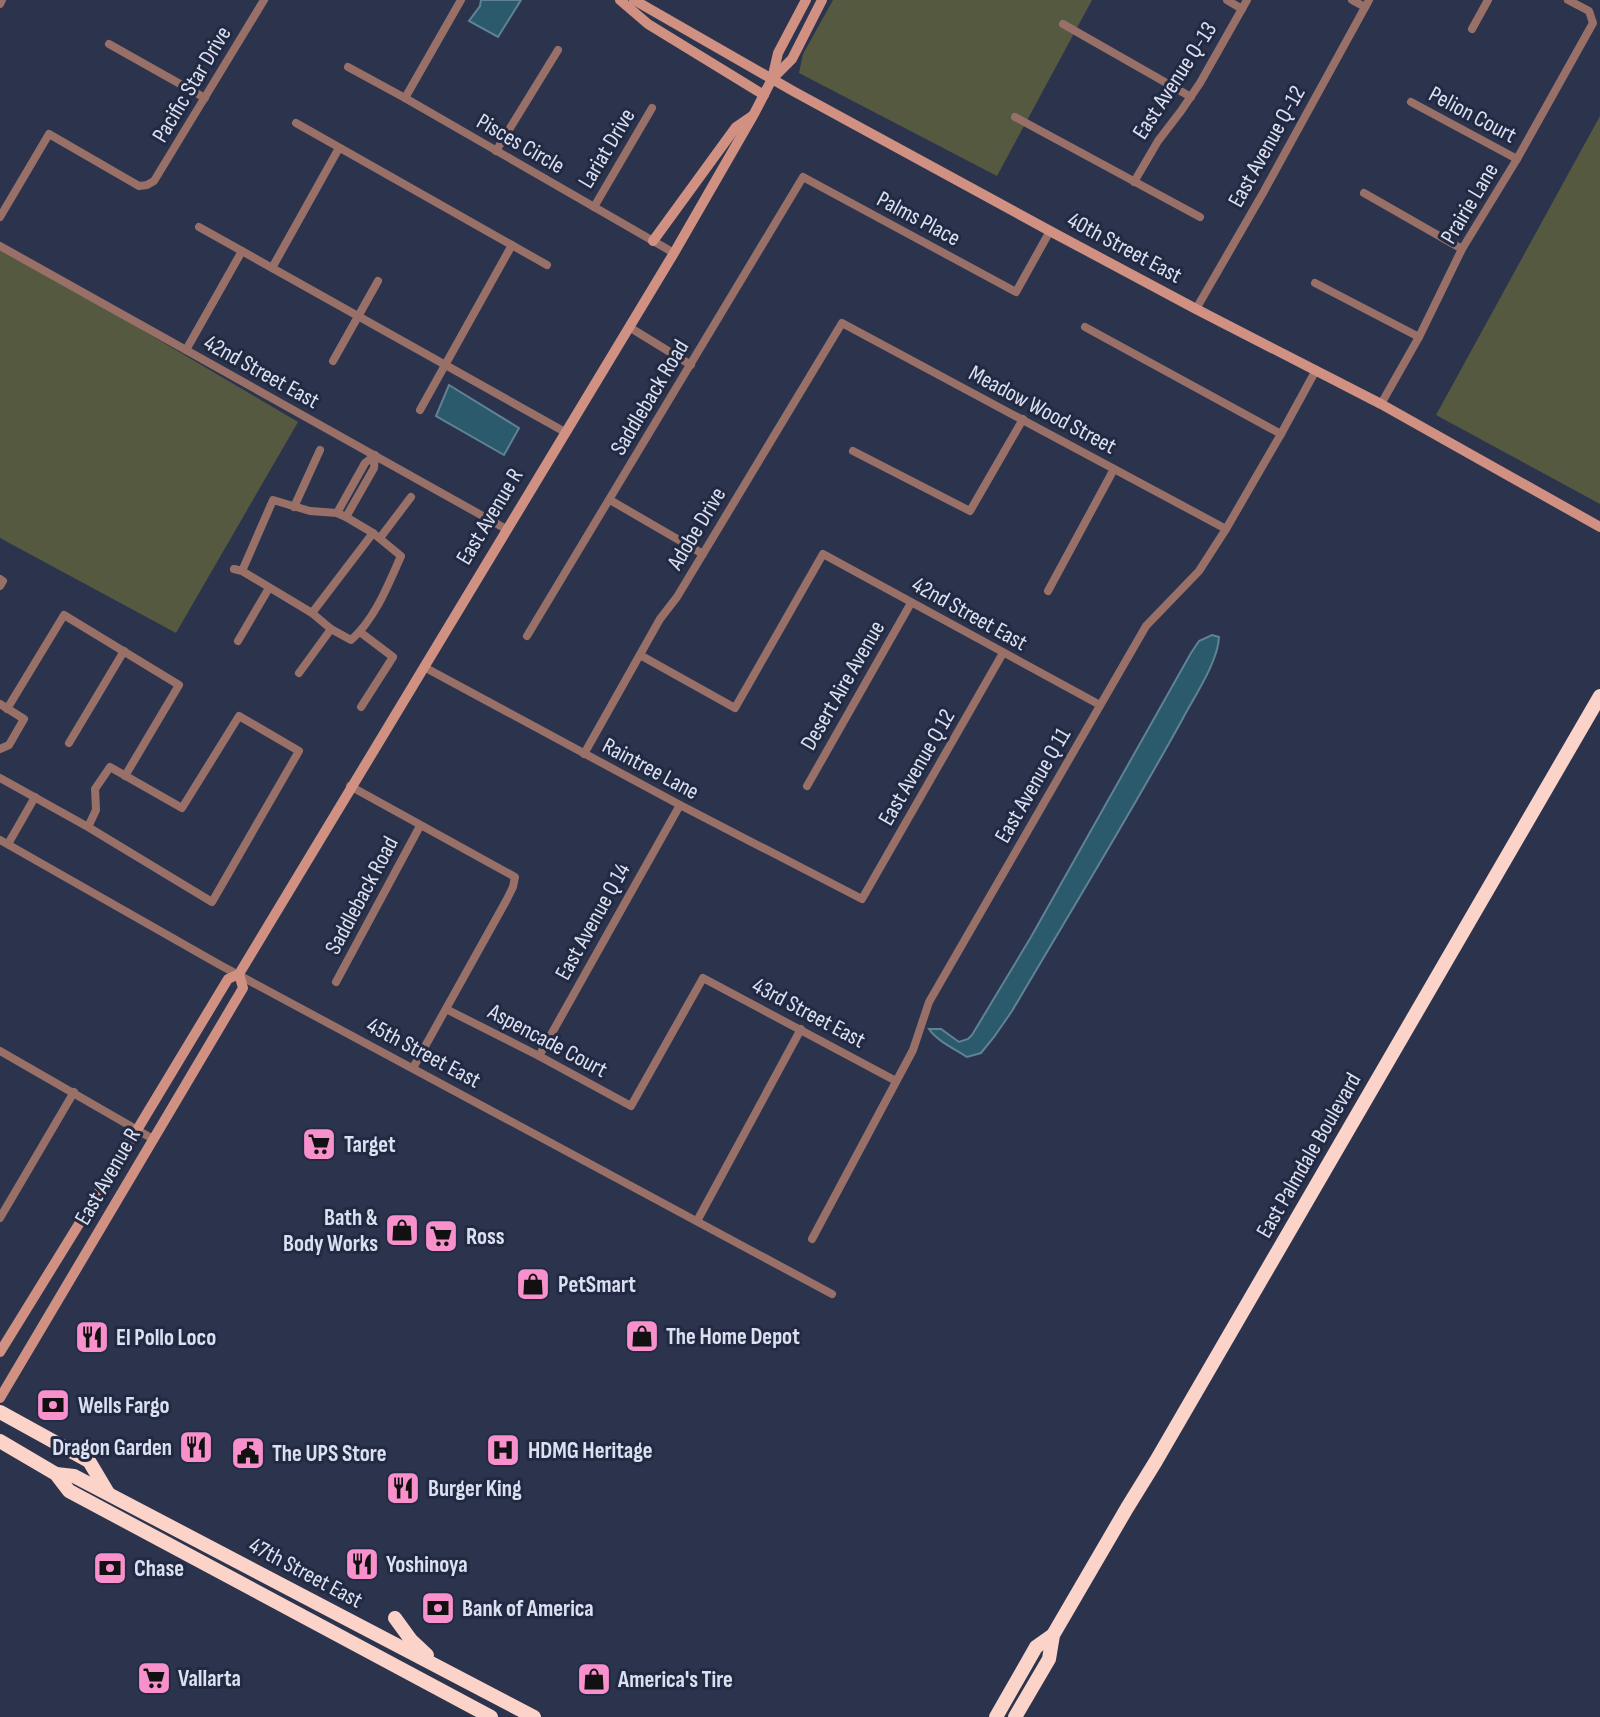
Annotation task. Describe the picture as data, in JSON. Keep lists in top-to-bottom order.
{
  "streets": {
    "highway": ["East Palmdale Boulevard", "47th Street East"],
    "main road": ["40th Street East", "East Avenue R"],
    "street": [
      "East Avenue Q-13",
      "Pacific Star Drive",
      "Pelion Court",
      "Pisces Circle",
      "East Avenue Q-12",
      "Lariat Drive",
      "Prairie Lane",
      "Palms Place",
      "42nd Street East",
      "Saddleback Road",
      "Meadow Wood Street",
      "Adobe Drive",
      "Desert Aire Avenue",
      "East Avenue Q 12",
      "Raintree Lane",
      "East Avenue Q 11",
      "East Avenue Q 14",
      "43rd Street East",
      "Aspencade Court",
      "45th Street East"
    ]
  },
  "crossings": [
    ["Pelion Court", "Prairie Lane"],
    ["Pisces Circle", "Lariat Drive"],
    ["Pisces Circle", "East Avenue R"],
    ["East Avenue Q-12", "40th Street East"],
    ["Prairie Lane", "40th Street East"],
    ["Palms Place", "40th Street East"],
    ["Palms Place", "Saddleback Road"],
    ["40th Street East", "East Avenue R"],
    ["40th Street East", "East Avenue Q 11"],
    ["42nd Street East", "East Avenue R"],
    ["42nd Street East", "Adobe Drive"],
    ["42nd Street East", "Desert Aire Avenue"],
    ["42nd Street East", "East Avenue Q 12"],
    ["42nd Street East", "East Avenue Q 11"],
    ["Meadow Wood Street", "Adobe Drive"],
    ["Meadow Wood Street", "East Avenue Q 11"],
    ["East Avenue R", "Raintree Lane"],
    ["East Avenue R", "45th Street East"],
    ["Adobe Drive", "Raintree Lane"],
    ["East Avenue Q 12", "Raintree Lane"],
    ["Raintree Lane", "East Avenue Q 14"],
    ["East Avenue Q 11", "43rd Street East"],
    ["East Avenue Q 14", "Aspencade Court"],
    ["43rd Street East", "Aspencade Court"]
  ],
  "places": {
    "supermarket": ["Target", "Ross", "Vallarta"],
    "shop": [
      "Bath & Body Works",
      "PetSmart",
      "The Home Depot",
      "America's Tire"
    ],
    "restaurant": [
      "El Pollo Loco",
      "Dragon Garden",
      "Burger King",
      "Yoshinoya"
    ],
    "bank": ["Wells Fargo", "Chase", "Bank of America"],
    "hospital": ["HDMG Heritage"],
    "public building": ["The UPS Store"]
  }
}
